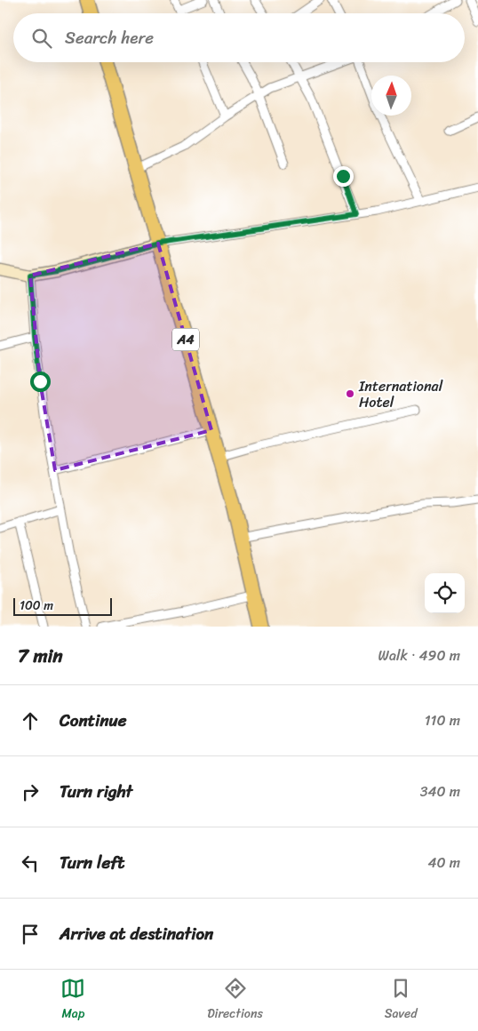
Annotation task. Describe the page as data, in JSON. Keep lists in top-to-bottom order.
{
  "streets": {
    "highway": ["A4"]
  },
  "places": ["International Hotel"],
  "scale_bar": "100 m",
  "north": "top",
  "page": {
    "search": "Search here",
    "scale": "100 m",
    "heading": ["7 min", "Walk · 490 m"],
    "list": [
      ["Continue", "110 m"],
      ["Turn right", "340 m"],
      ["Turn left", "40 m"],
      "Arrive at destination"
    ],
    "nav": ["Map", "Directions", "Saved"]
  }
}
